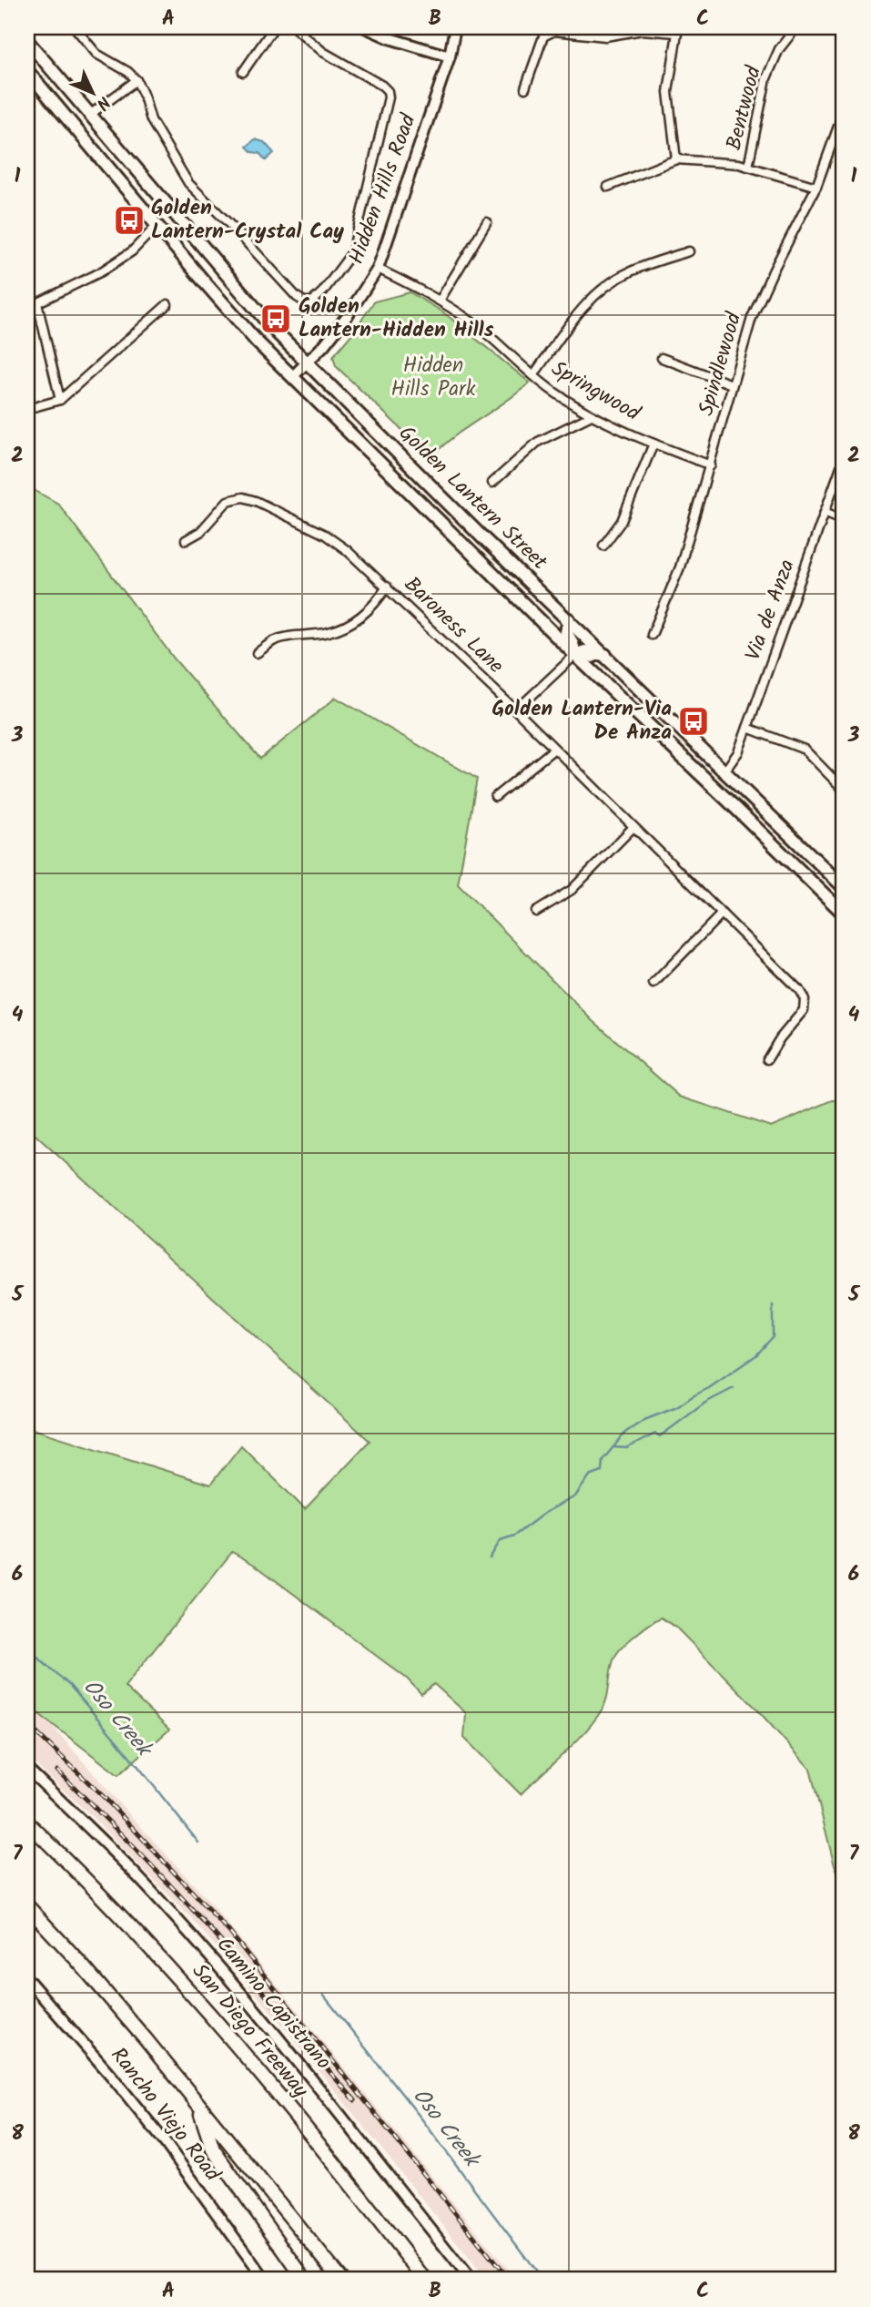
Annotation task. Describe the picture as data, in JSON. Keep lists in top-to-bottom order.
{
  "streets": {
    "highway": ["San Diego Freeway"],
    "main road": ["Golden Lantern Street"],
    "street": [
      "Bentwood",
      "Hidden Hills Road",
      "Spindlewood",
      "Springwood",
      "Via de Anza",
      "Baroness Lane",
      "Camino Capistrano",
      "Rancho Viejo Road"
    ]
  },
  "crossings": [
    ["Hidden Hills Road", "Springwood"],
    ["Hidden Hills Road", "Golden Lantern Street"],
    ["Spindlewood", "Springwood"],
    ["Golden Lantern Street", "Via de Anza"]
  ],
  "water": ["Oso Creek"],
  "parks": ["Hidden Hills Park"],
  "places": {
    "bus stop": ["Golden Lantern-Crystal Cay", "Golden Lantern-Hidden Hills", "Golden Lantern-Via De Anza"]
  },
  "north": "bottom right",
  "grid": {
    "columns": ["A", "B", "C"],
    "rows": [
      "1",
      "2",
      "3",
      "4",
      "5",
      "6",
      "7",
      "8"
    ]
  }
}
